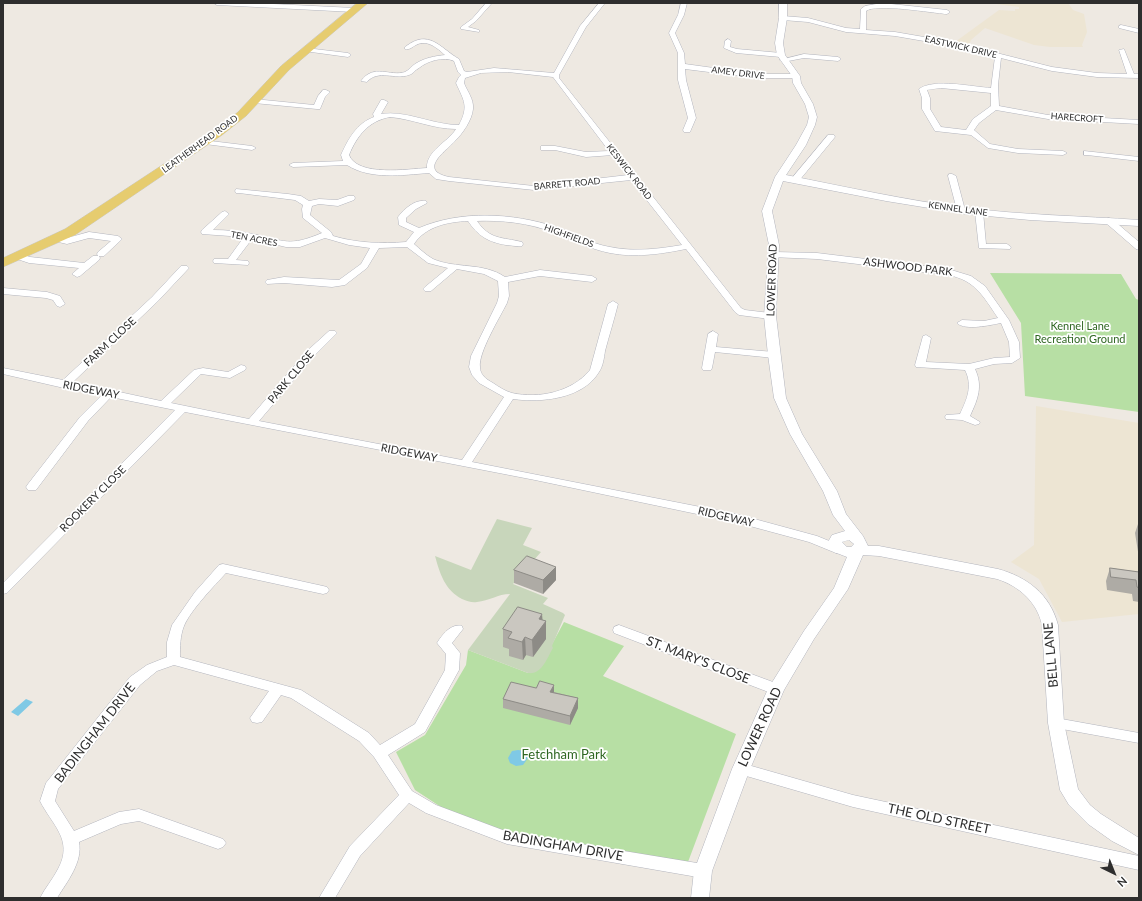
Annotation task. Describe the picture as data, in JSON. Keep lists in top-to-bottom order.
{
  "streets": {
    "main road": ["LEATHERHEAD ROAD"],
    "street": [
      "EASTWICK DRIVE",
      "AMEY DRIVE",
      "HARECROFT",
      "KESWICK ROAD",
      "BARRETT ROAD",
      "KENNEL LANE",
      "HIGHFIELDS",
      "TEN ACRES",
      "ASHWOOD PARK",
      "LOWER ROAD",
      "FARM CLOSE",
      "PARK CLOSE",
      "RIDGEWAY",
      "ROOKERY CLOSE",
      "BELL LANE",
      "ST. MARY'S CLOSE",
      "BADINGHAM DRIVE",
      "THE OLD STREET"
    ]
  },
  "crossings": [
    ["AMEY DRIVE", "LOWER ROAD"],
    ["KESWICK ROAD", "BARRETT ROAD"],
    ["KESWICK ROAD", "HIGHFIELDS"],
    ["KESWICK ROAD", "LOWER ROAD"],
    ["KENNEL LANE", "LOWER ROAD"],
    ["ASHWOOD PARK", "LOWER ROAD"],
    ["LOWER ROAD", "RIDGEWAY"],
    ["LOWER ROAD", "BELL LANE"],
    ["LOWER ROAD", "ST. MARY'S CLOSE"],
    ["LOWER ROAD", "BADINGHAM DRIVE"],
    ["LOWER ROAD", "THE OLD STREET"],
    ["FARM CLOSE", "RIDGEWAY"],
    ["PARK CLOSE", "RIDGEWAY"],
    ["RIDGEWAY", "ROOKERY CLOSE"]
  ],
  "parks": ["Kennel Lane Recreation Ground", "Fetchham Park"],
  "north": "bottom right"
}
